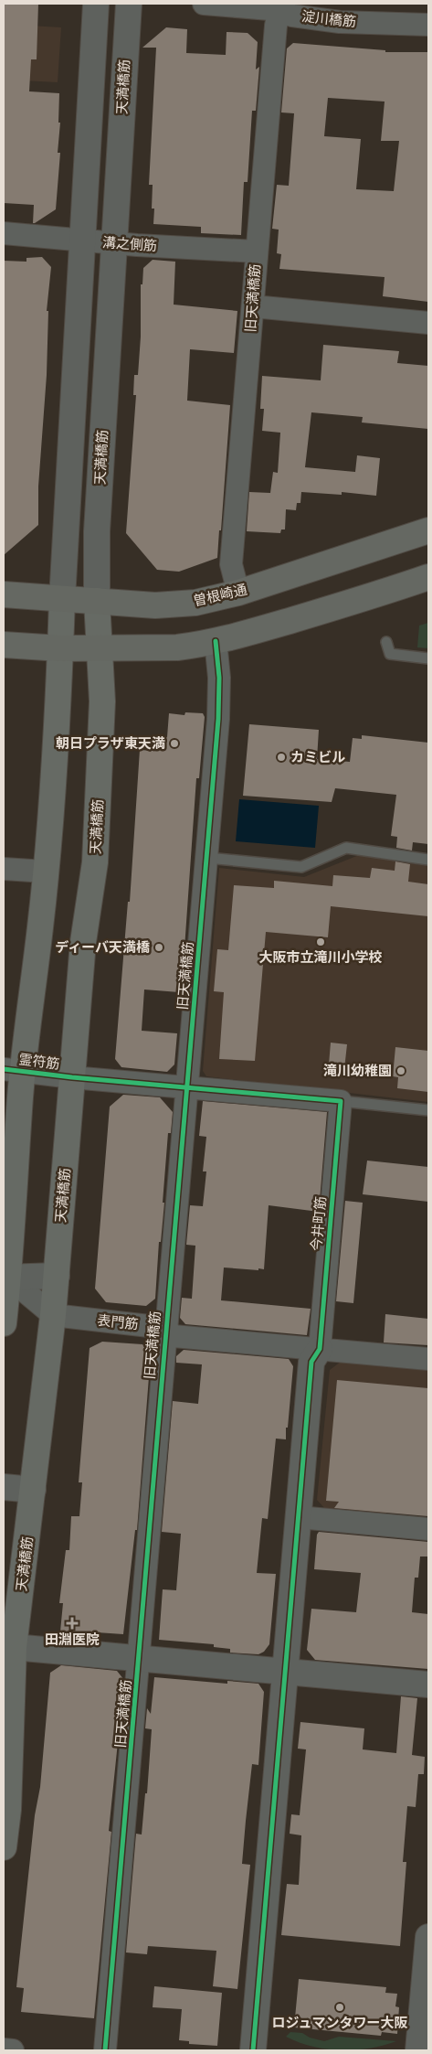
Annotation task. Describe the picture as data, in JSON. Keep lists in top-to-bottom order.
{
  "streets": {
    "highway": ["曽根崎通"],
    "main road": ["天満橋筋"],
    "street": [
      "淀川橋筋",
      "溝之側筋",
      "旧天満橋筋",
      "霊符筋",
      "今井町筋",
      "表門筋"
    ]
  },
  "crossings": [
    ["淀川橋筋", "旧天満橋筋"],
    ["天満橋筋", "溝之側筋"],
    ["天満橋筋", "曽根崎通"],
    ["天満橋筋", "霊符筋"],
    ["天満橋筋", "表門筋"],
    ["溝之側筋", "旧天満橋筋"],
    ["旧天満橋筋", "曽根崎通"],
    ["旧天満橋筋", "霊符筋"],
    ["旧天満橋筋", "表門筋"],
    ["霊符筋", "今井町筋"],
    ["今井町筋", "表門筋"]
  ],
  "places": {
    "other": [
      "朝日プラザ東天満",
      "カミビル",
      "大阪市立滝川小学校",
      "ディーバ天満橋",
      "滝川幼稚園",
      "ロジュマンタワー大阪"
    ],
    "health": ["田淵医院"]
  }
}
